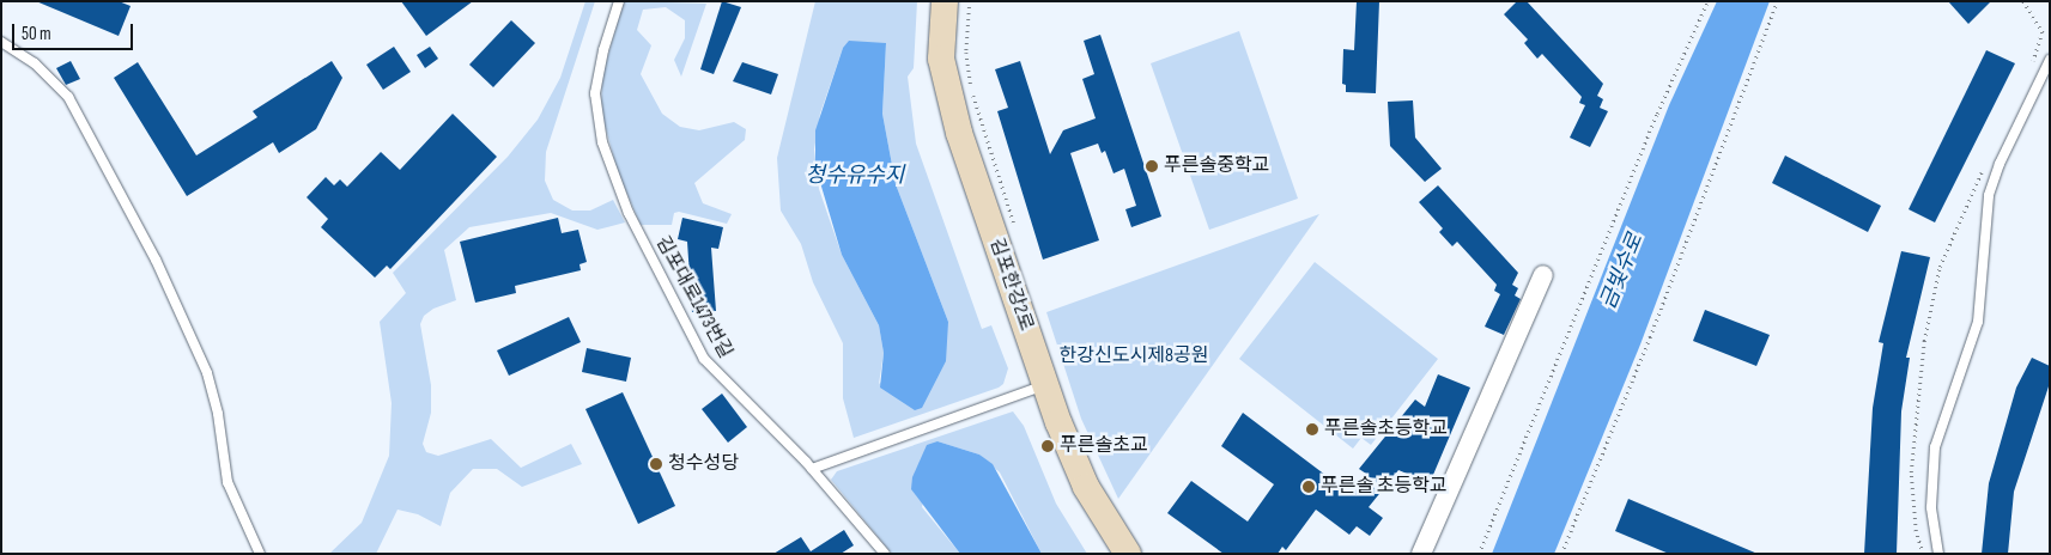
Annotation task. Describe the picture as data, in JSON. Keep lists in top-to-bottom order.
{
  "streets": {
    "street": ["김포한강2로"],
    "lane": ["김포대로1473번길"]
  },
  "water": ["청수유수지", "금빛수로"],
  "parks": ["한강신도시제8공원"],
  "places": [
    "푸른솔중학교",
    "푸른솔초등학교",
    "푸른솔초교",
    "청수성당",
    "푸른솔 초등학교"
  ],
  "scale_bar": "50 m"
}
